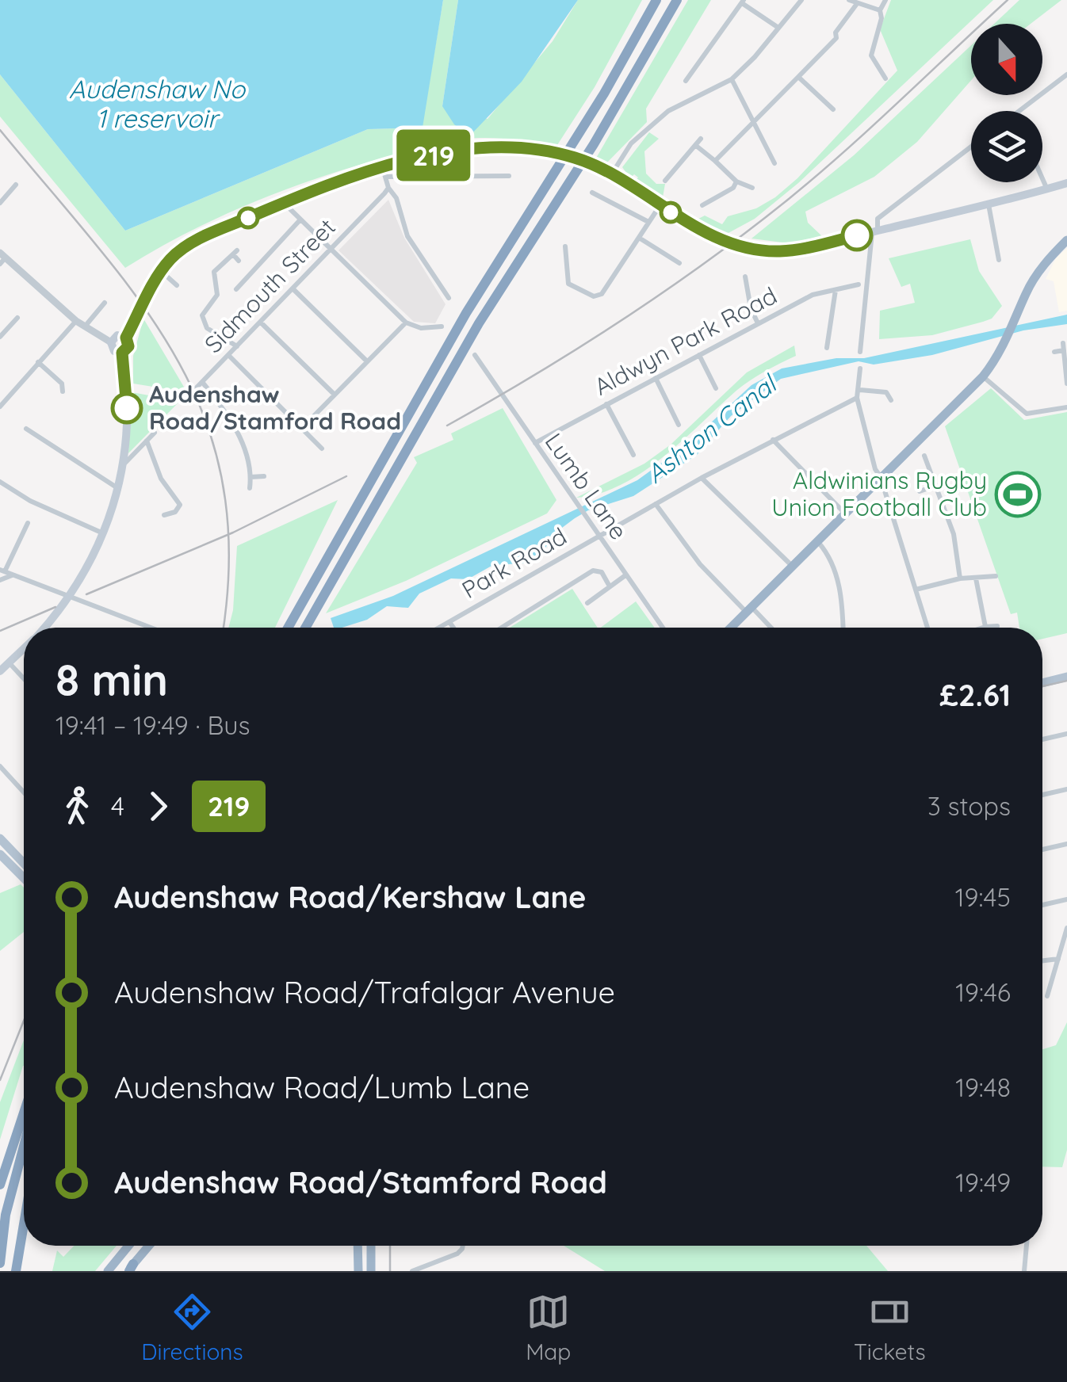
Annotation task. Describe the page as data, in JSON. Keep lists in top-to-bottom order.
{
  "streets": {
    "street": [
      "Sidmouth Street",
      "Aldwyn Park Road",
      "Lumb Lane",
      "Park Road"
    ]
  },
  "crossings": [
    ["Aldwyn Park Road", "Lumb Lane"],
    ["Lumb Lane", "Park Road"]
  ],
  "water": ["Audenshaw No 1 reservoir", "Ashton Canal"],
  "places": {
    "other": ["Audenshaw Road/Stamford Road"],
    "sports": ["Aldwinians Rugby Union Football Club"]
  },
  "lines": ["bus line 219"],
  "north": "bottom",
  "page": {
    "on_map": "219",
    "heading": ["8 min", "19:41 – 19:49 · Bus", "£2.61"],
    "legs": ["4", "219", "3 stops"],
    "list": [
      {
        "name": "Audenshaw Road/Kershaw Lane",
        "value": "19:45"
      },
      {
        "name": "Audenshaw Road/Trafalgar Avenue",
        "value": "19:46"
      },
      {
        "name": "Audenshaw Road/Lumb Lane",
        "value": "19:48"
      },
      {
        "name": "Audenshaw Road/Stamford Road",
        "value": "19:49"
      }
    ],
    "tabs": ["Directions", "Map", "Tickets"]
  }
}
